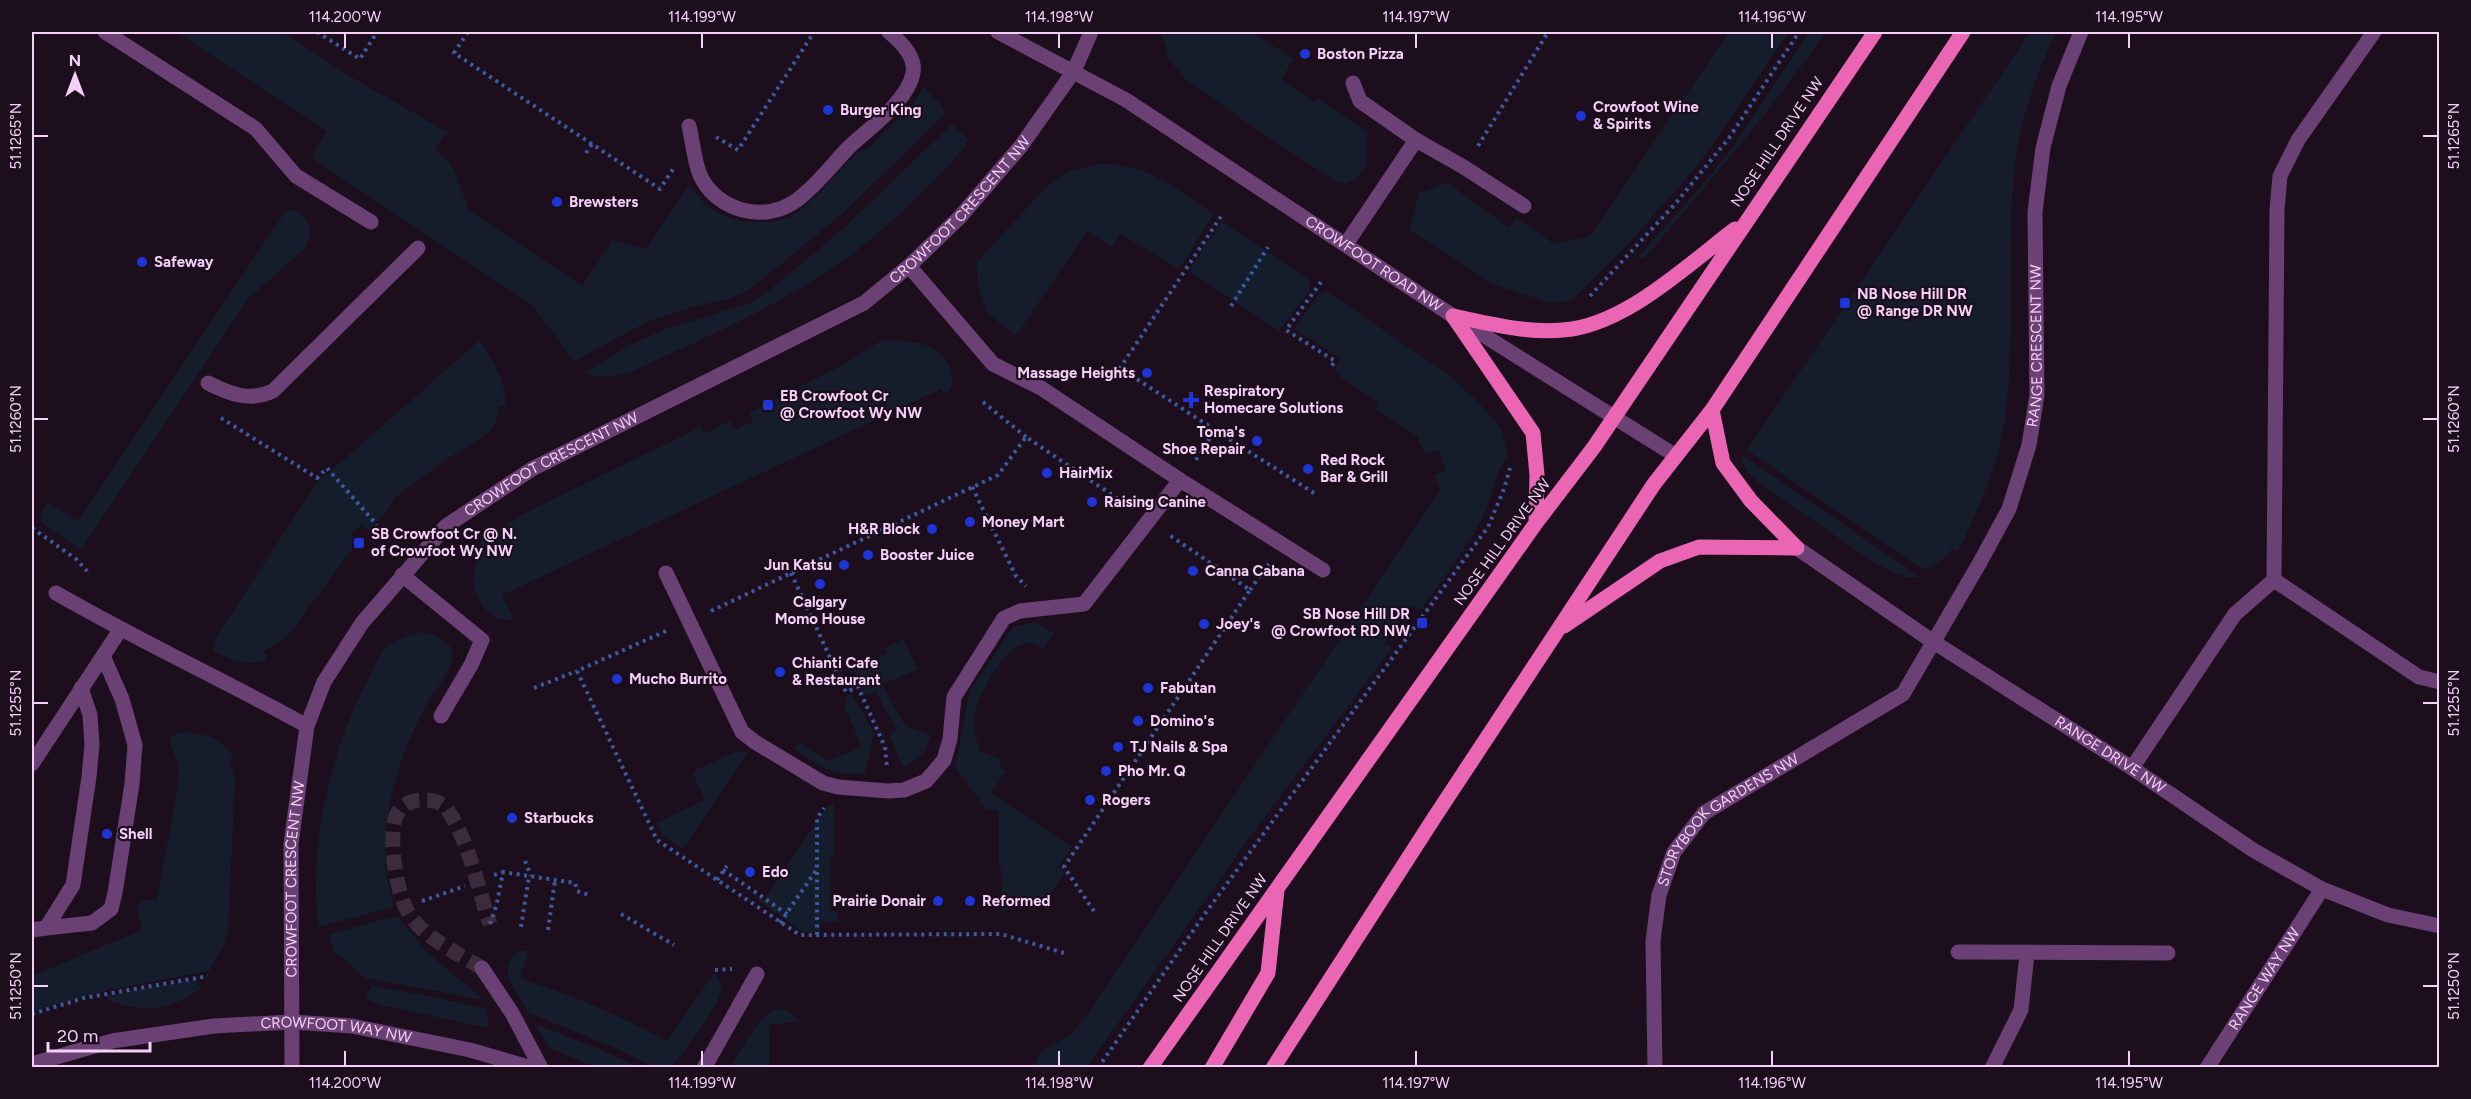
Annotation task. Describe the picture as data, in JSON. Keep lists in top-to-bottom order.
{
  "streets": {
    "main road": ["NOSE HILL DRIVE NW"],
    "street": [
      "CROWFOOT CRESCENT NW",
      "CROWFOOT ROAD NW",
      "RANGE CRESCENT NW",
      "RANGE DRIVE NW",
      "STORYBOOK GARDENS NW",
      "RANGE WAY NW",
      "CROWFOOT WAY NW"
    ]
  },
  "crossings": [
    ["NOSE HILL DRIVE NW", "CROWFOOT ROAD NW"],
    ["CROWFOOT CRESCENT NW", "CROWFOOT ROAD NW"],
    ["CROWFOOT CRESCENT NW", "CROWFOOT WAY NW"],
    ["RANGE CRESCENT NW", "RANGE DRIVE NW"],
    ["RANGE CRESCENT NW", "STORYBOOK GARDENS NW"],
    ["RANGE DRIVE NW", "STORYBOOK GARDENS NW"],
    ["RANGE DRIVE NW", "RANGE WAY NW"]
  ],
  "places": {
    "other": [
      "Boston Pizza",
      "Burger King",
      "Crowfoot Wine & Spirits",
      "Brewsters",
      "Safeway",
      "Massage Heights",
      "Toma's Shoe Repair",
      "Red Rock Bar & Grill",
      "HairMix",
      "Raising Canine",
      "Money Mart",
      "H&R Block",
      "Booster Juice",
      "Jun Katsu",
      "Canna Cabana",
      "Calgary Momo House",
      "Joey's",
      "Chianti Cafe & Restaurant",
      "Mucho Burrito",
      "Fabutan",
      "Domino's",
      "TJ Nails & Spa",
      "Pho Mr. Q",
      "Rogers",
      "Starbucks",
      "Shell",
      "Edo",
      "Prairie Donair",
      "Reformed"
    ],
    "transit": [
      "NB Nose Hill DR @ Range DR NW",
      "EB Crowfoot Cr @ Crowfoot Wy NW",
      "SB Crowfoot Cr @ N. of Crowfoot Wy NW",
      "SB Nose Hill DR @ Crowfoot RD NW"
    ],
    "health": ["Respiratory Homecare Solutions"]
  },
  "scale_bar": "20 m",
  "north": "top",
  "coordinates": [
    "114.200°W",
    "114.199°W",
    "114.198°W",
    "114.197°W",
    "114.196°W",
    "114.195°W",
    "51.1265°N",
    "51.1260°N",
    "51.1255°N",
    "51.1250°N"
  ]
}
